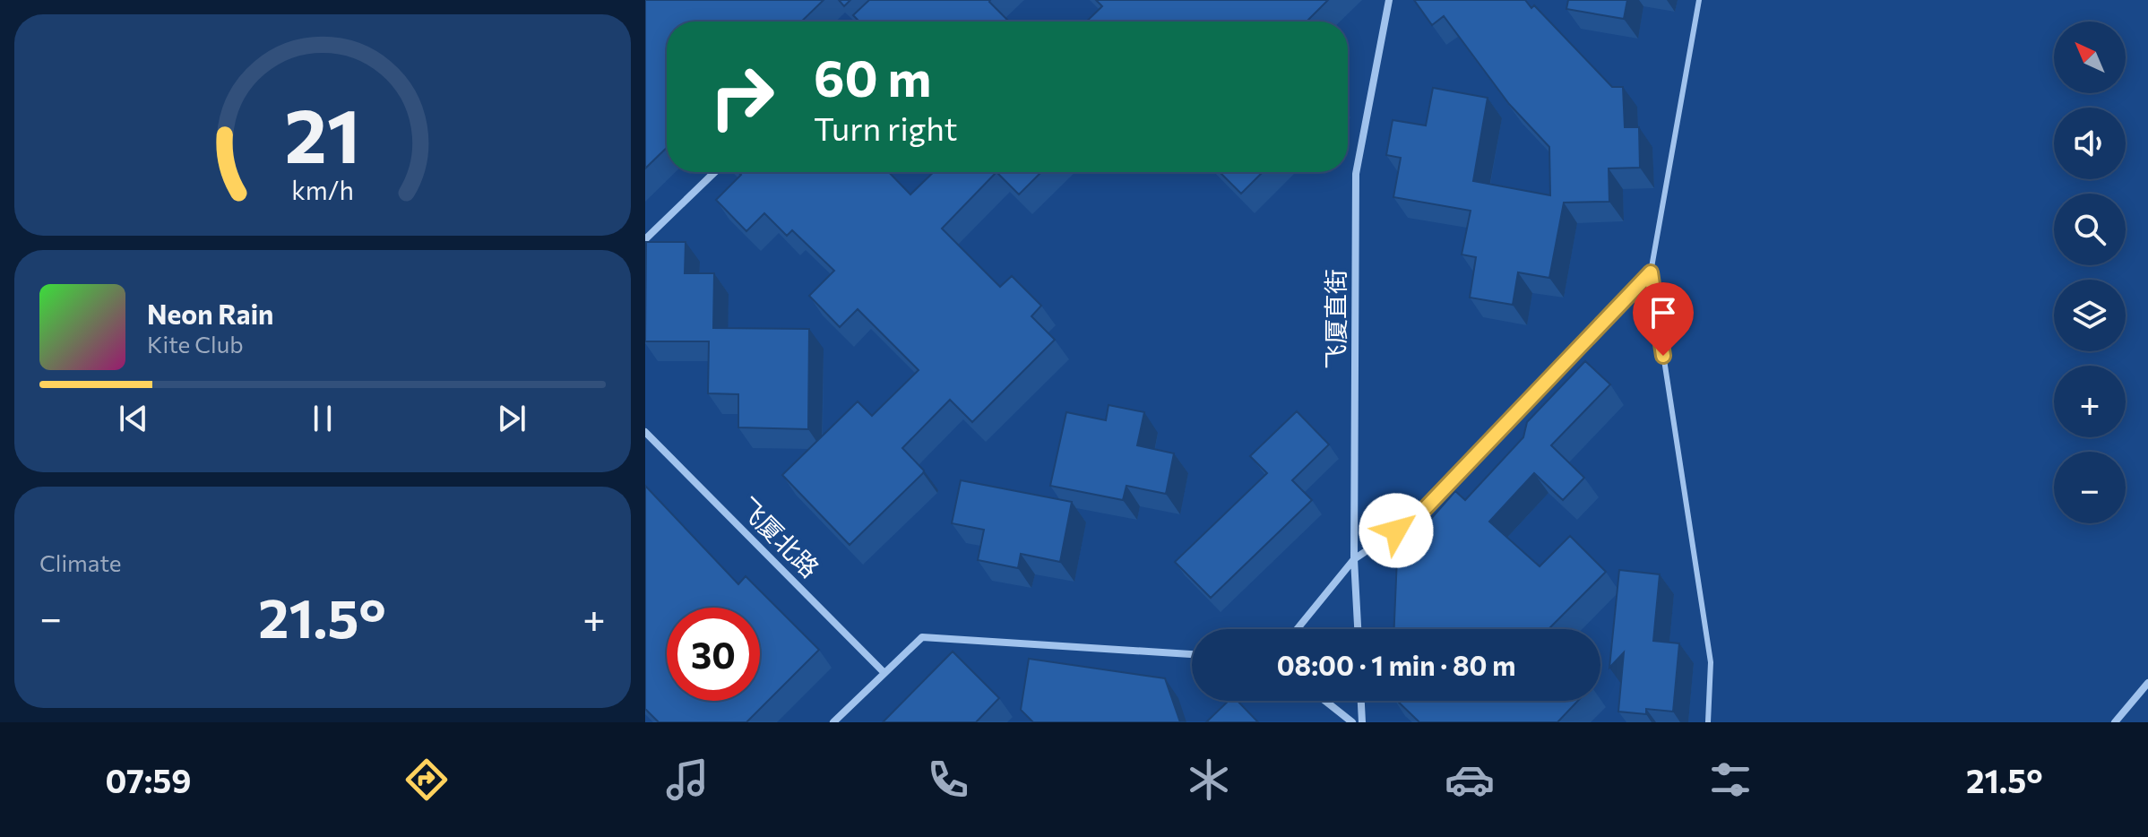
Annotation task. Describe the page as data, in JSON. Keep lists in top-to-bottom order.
{
  "streets": {
    "street": ["飞厦直街", "飞厦北路"]
  },
  "north": "top left",
  "page": {
    "map_buttons": ["+", "−"],
    "turn": ["60 m", "Turn right"],
    "song": ["Neon Rain", "Kite Club"],
    "tile": "Climate",
    "heat": ["−", "21.5°", "+"],
    "limit": "30",
    "trip": "08:00 · 1 min · 80 m",
    "tabs": ["07:59", "21.5°"],
    "gauge": ["21", "km/h"]
  }
}
